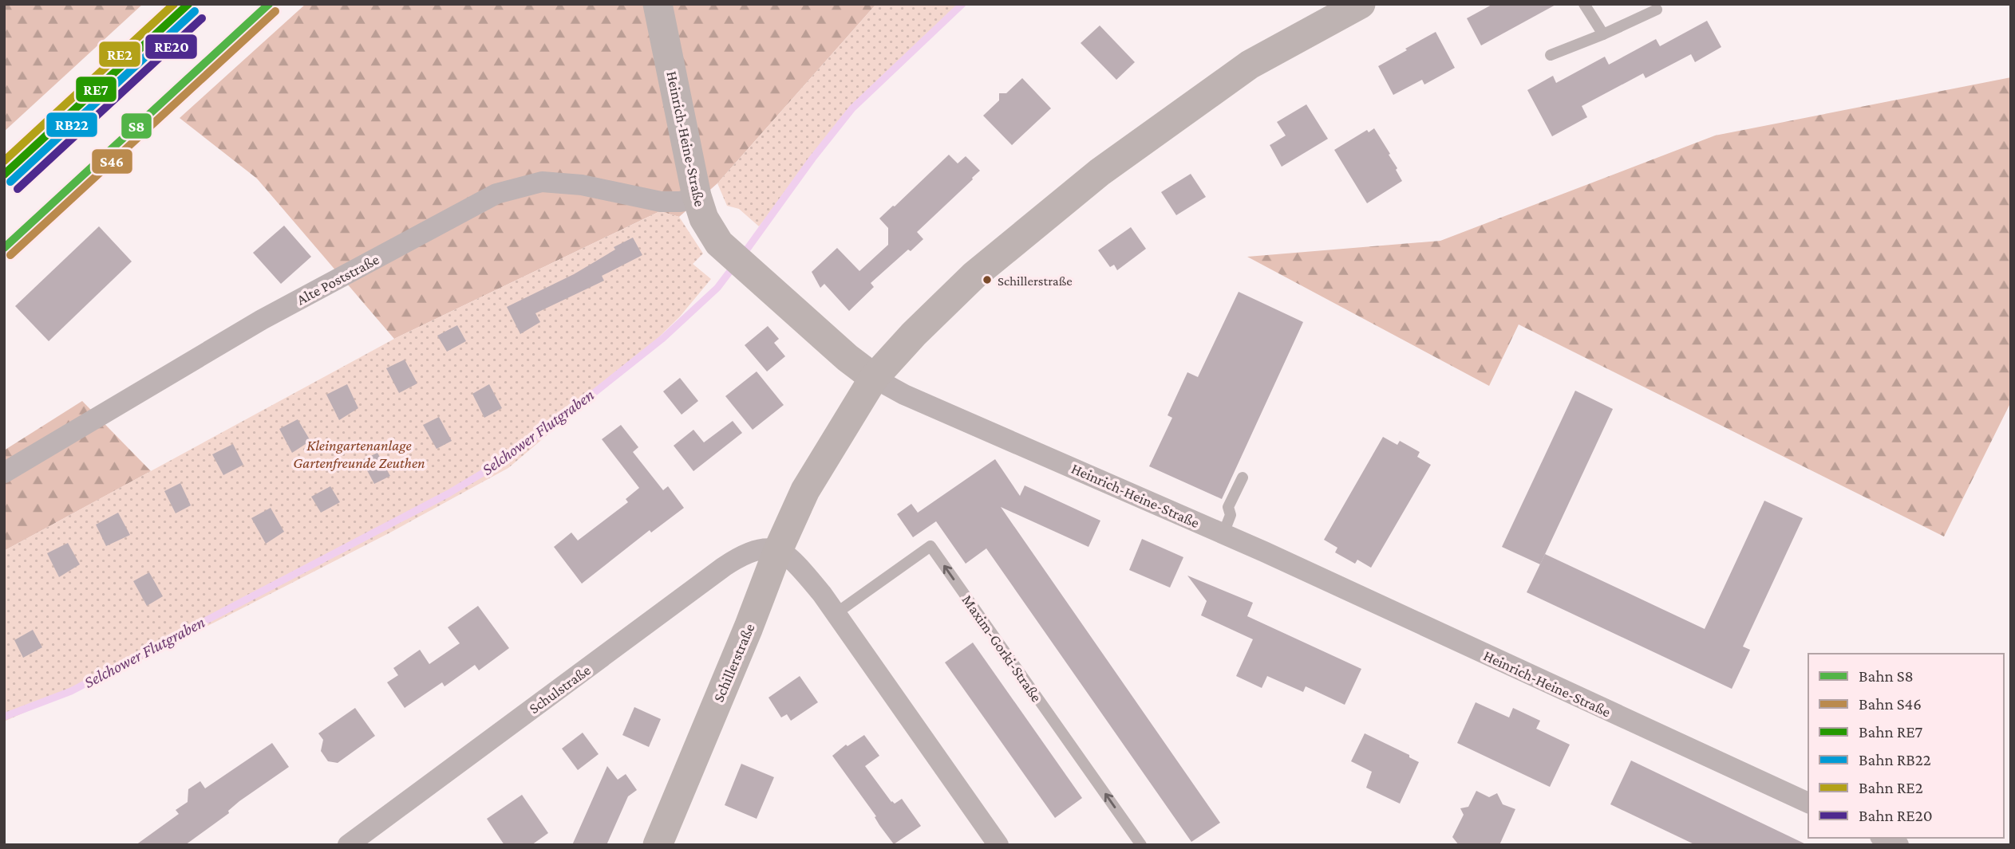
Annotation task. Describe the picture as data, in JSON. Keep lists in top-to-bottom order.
{
  "streets": {
    "street": [
      "Heinrich-Heine-Straße",
      "Alte Poststraße",
      "Schillerstraße",
      "Schulstraße"
    ],
    "lane": ["Maxim-Gorki-Straße"]
  },
  "crossings": [
    ["Heinrich-Heine-Straße", "Alte Poststraße"],
    ["Heinrich-Heine-Straße", "Schillerstraße"],
    ["Schillerstraße", "Schulstraße"]
  ],
  "water": ["Selchower Flutgraben"],
  "parks": ["Kleingartenanlage Gartenfreunde Zeuthen"],
  "places": ["Schillerstraße"],
  "lines": [
    "rail line S8",
    "rail line RE7",
    "rail line RE2",
    "rail line S46",
    "rail line RB22",
    "rail line RE20"
  ],
  "legend": [
    "Bahn S8",
    "Bahn S46",
    "Bahn RE7",
    "Bahn RB22",
    "Bahn RE2",
    "Bahn RE20"
  ]
}
